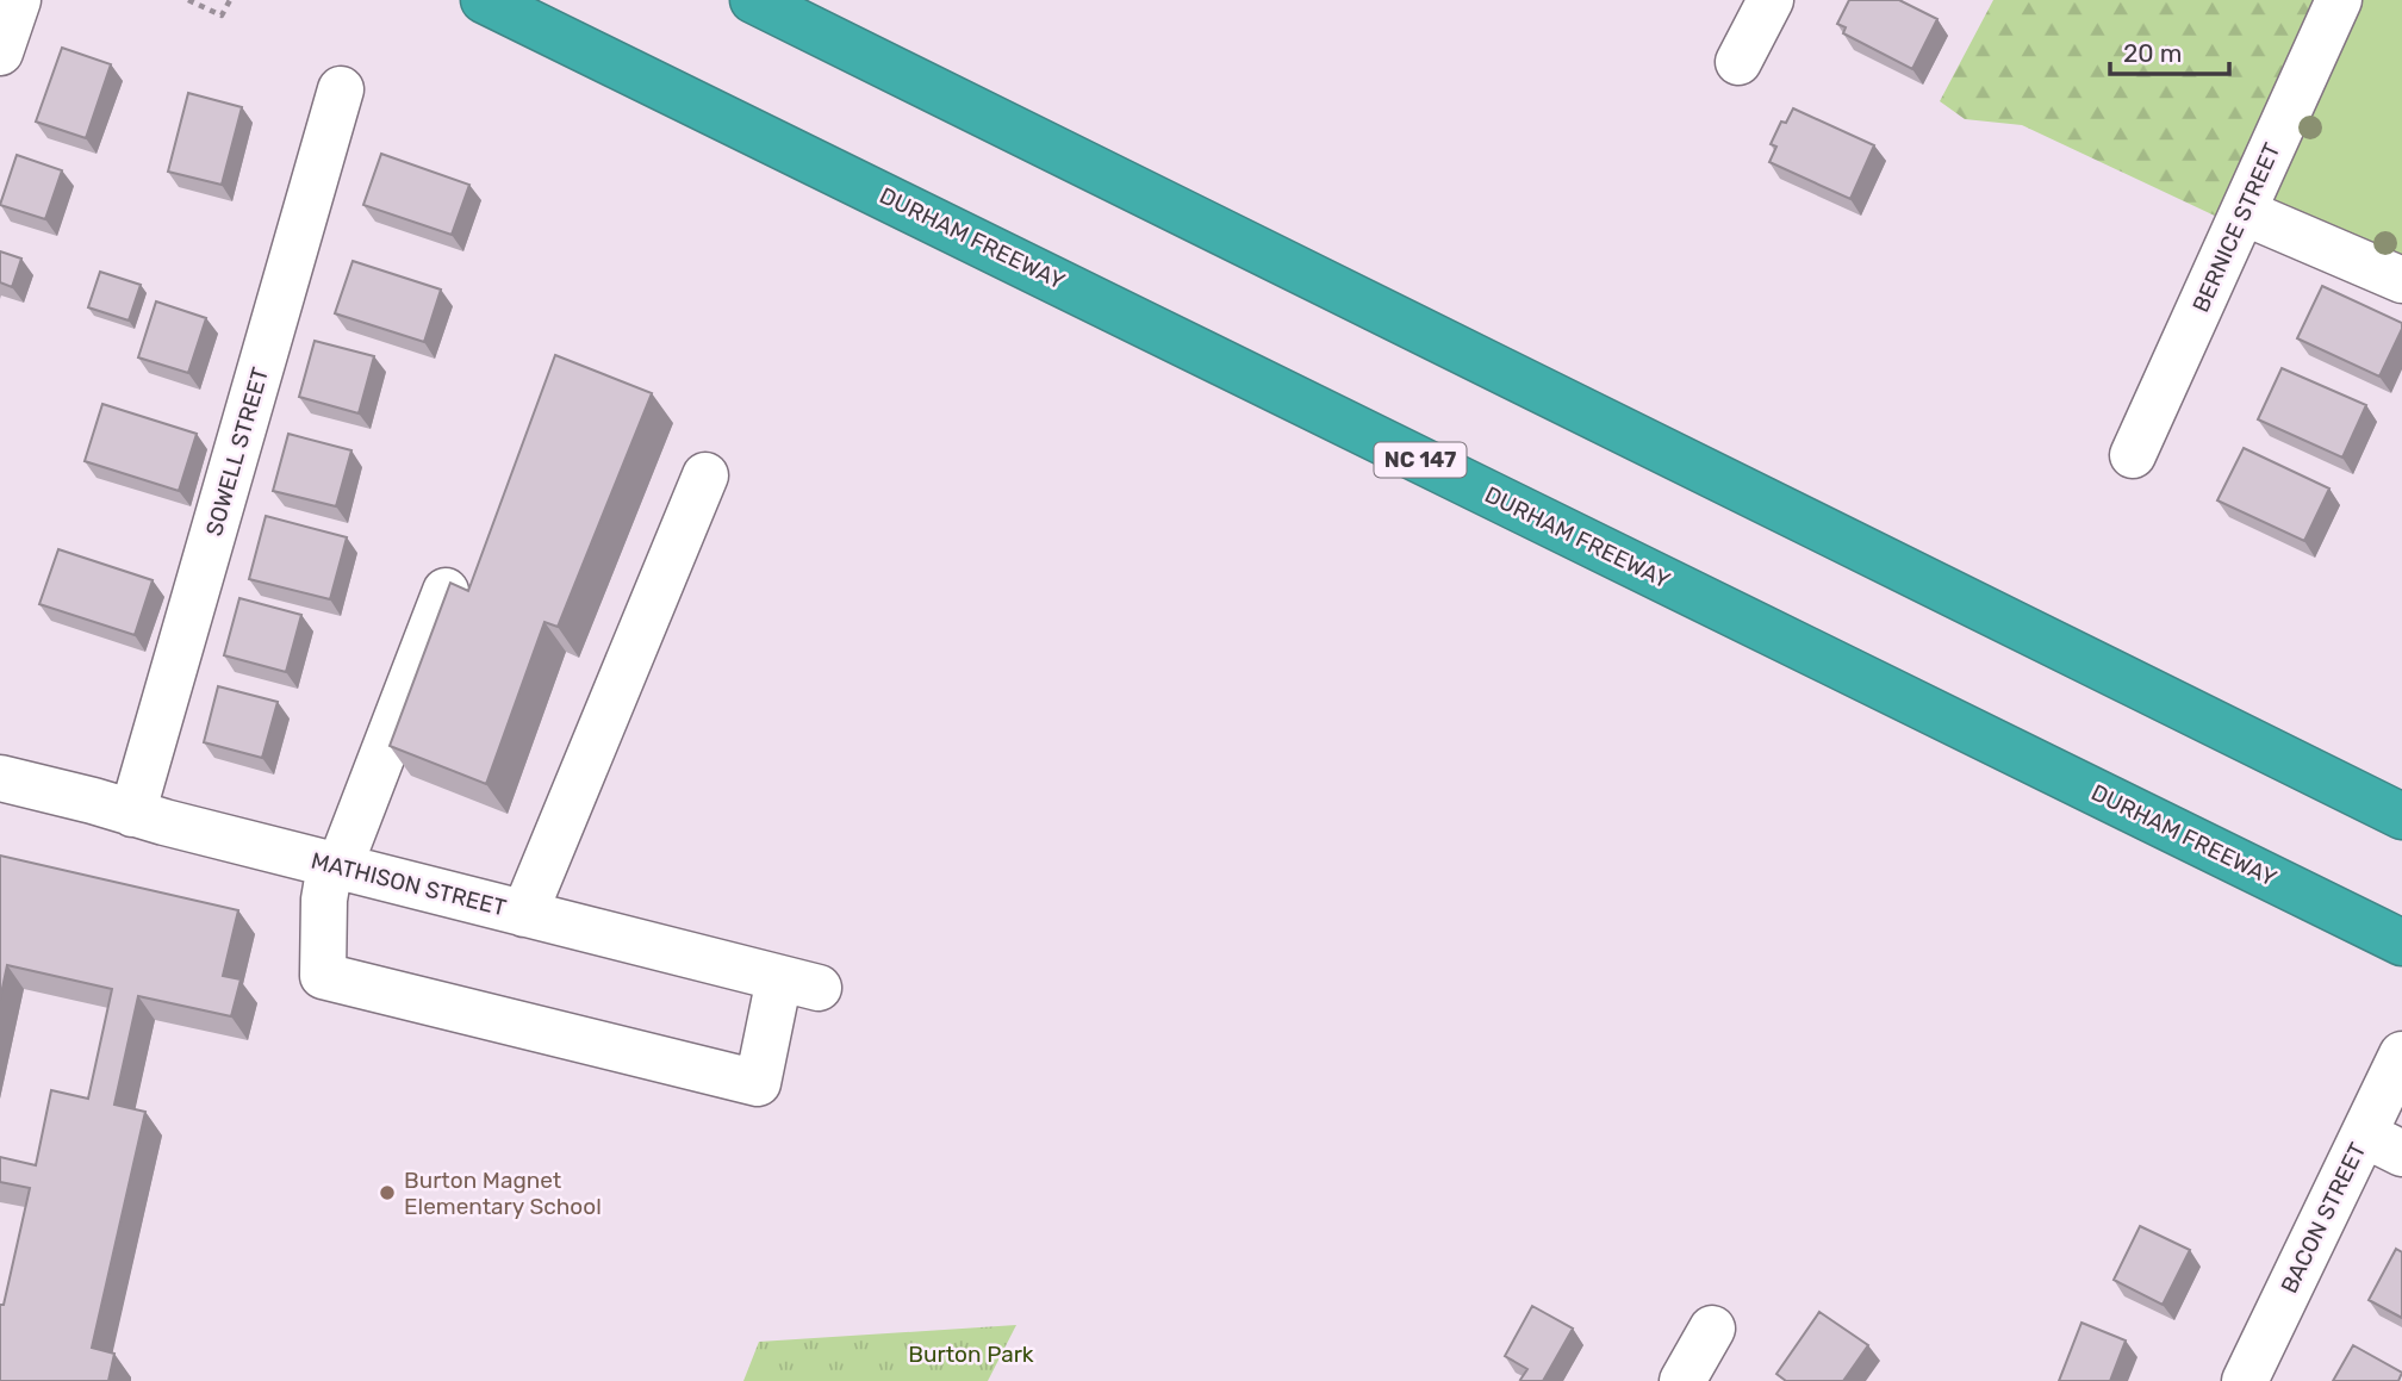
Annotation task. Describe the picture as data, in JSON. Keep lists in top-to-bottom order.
{
  "streets": {
    "highway": ["DURHAM FREEWAY", "NC 147"],
    "street": [
      "BERNICE STREET",
      "SOWELL STREET",
      "MATHISON STREET",
      "BACON STREET"
    ]
  },
  "crossings": [
    ["SOWELL STREET", "MATHISON STREET"]
  ],
  "parks": ["Burton Park"],
  "places": ["Burton Magnet Elementary School"],
  "scale_bar": "20 m"
}
